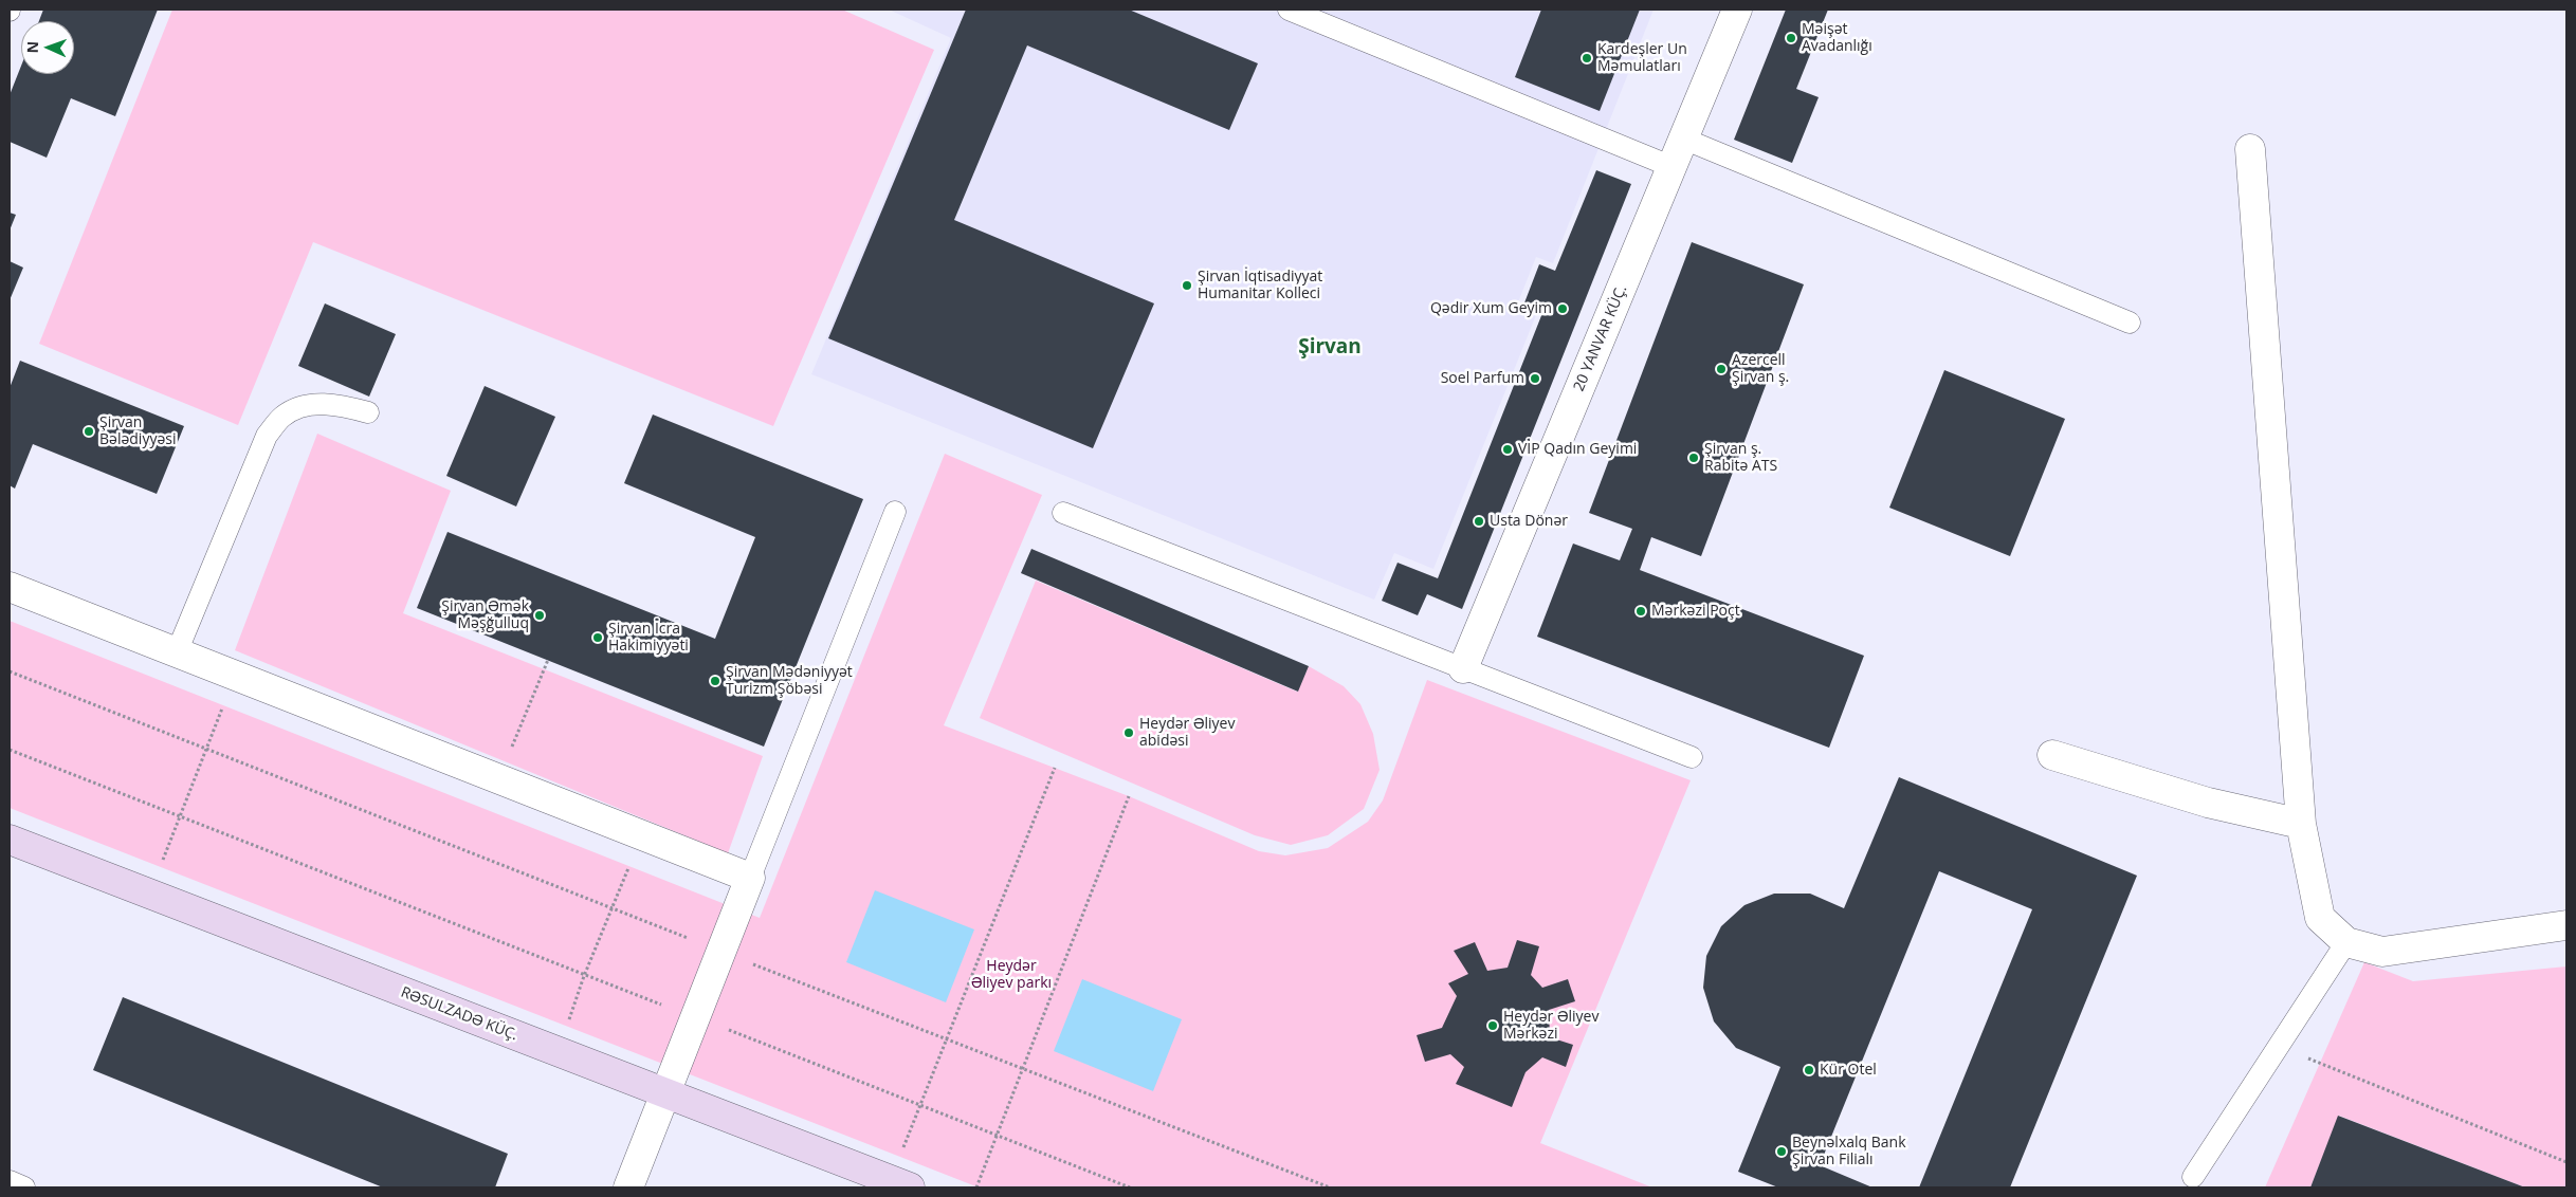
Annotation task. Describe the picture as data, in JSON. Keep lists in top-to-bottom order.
{
  "streets": {
    "main road": ["RƏSULZADƏ KÜÇ."],
    "street": ["20 YANVAR KÜÇ."]
  },
  "districts": ["Şirvan"],
  "parks": ["Heydər Əliyev parkı"],
  "places": [
    "Məişət Avadanlığı",
    "Kardeşler Un Məmulatları",
    "Şirvan İqtisadiyyat Humanitar Kolleci",
    "Qədir Xum Geyim",
    "Azercell Şirvan ş.",
    "Soel Parfum",
    "Şirvan Bələdiyyəsi",
    "VİP Qadın Geyimi",
    "Şirvan ş. Rabitə ATS",
    "Usta Dönər",
    "Mərkəzi Poçt",
    "Şirvan Əmək Məşğulluq",
    "Şirvan İcra Hakimiyyəti",
    "Şirvan Mədəniyyət Turizm Şöbəsi",
    "Heydər Əliyev abidəsi",
    "Heydər Əliyev Mərkəzi",
    "Kür Otel",
    "Beynəlxalq Bank Şirvan Filialı"
  ],
  "north": "left"
}
